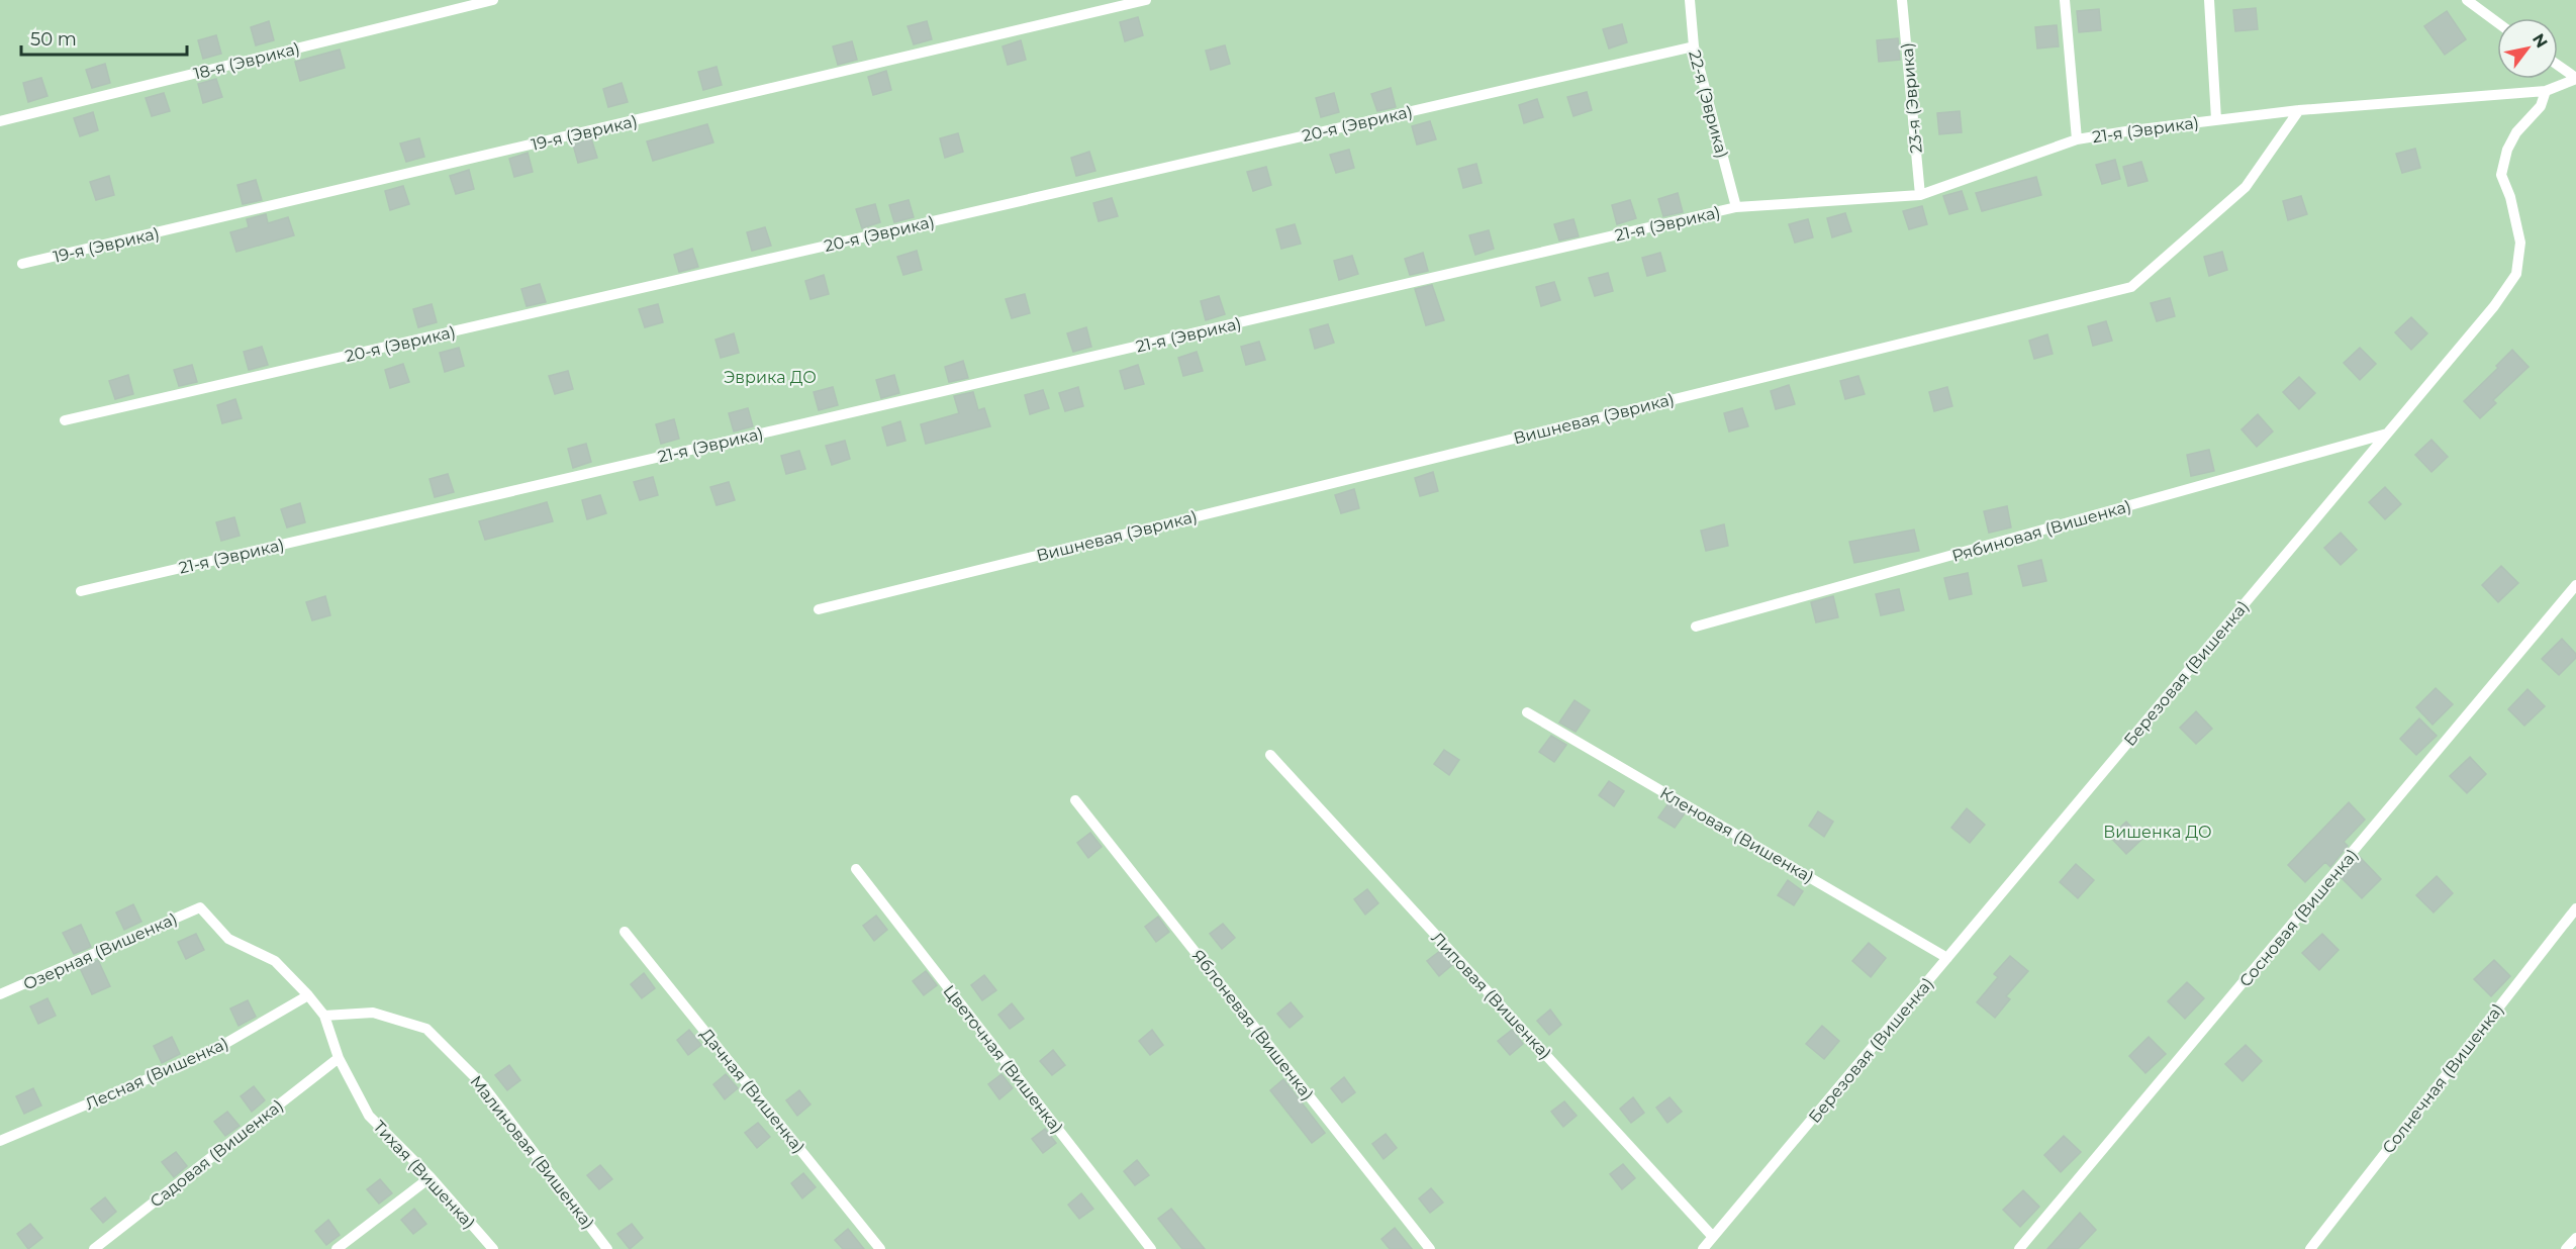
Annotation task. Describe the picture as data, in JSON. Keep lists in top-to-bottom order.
{
  "streets": {
    "lane": [
      "18-я (Эврика)",
      "23-я (Эврика)",
      "22-я (Эврика)",
      "20-я (Эврика)",
      "21-я (Эврика)",
      "19-я (Эврика)",
      "Вишневая (Эврика)",
      "Рябиновая (Вишенка)",
      "Березовая (Вишенка)",
      "Кленовая (Вишенка)",
      "Сосновая (Вишенка)",
      "Озерная (Вишенка)",
      "Липовая (Вишенка)",
      "Яблоневая (Вишенка)",
      "Цветочная (Вишенка)",
      "Лесная (Вишенка)",
      "Солнечная (Вишенка)",
      "Дачная (Вишенка)",
      "Малиновая (Вишенка)",
      "Садовая (Вишенка)",
      "Тихая (Вишенка)"
    ]
  },
  "crossings": [
    ["23-я (Эврика)", "21-я (Эврика)"],
    ["22-я (Эврика)", "20-я (Эврика)"],
    ["22-я (Эврика)", "21-я (Эврика)"],
    ["21-я (Эврика)", "Вишневая (Эврика)"],
    ["21-я (Эврика)", "Березовая (Вишенка)"],
    ["Рябиновая (Вишенка)", "Березовая (Вишенка)"],
    ["Березовая (Вишенка)", "Кленовая (Вишенка)"],
    ["Березовая (Вишенка)", "Липовая (Вишенка)"],
    ["Озерная (Вишенка)", "Тихая (Вишенка)"],
    ["Лесная (Вишенка)", "Тихая (Вишенка)"],
    ["Малиновая (Вишенка)", "Тихая (Вишенка)"],
    ["Садовая (Вишенка)", "Тихая (Вишенка)"]
  ],
  "parks": ["Эврика ДО", "Вишенка ДО"],
  "scale_bar": "50 m",
  "north": "top right"
}
